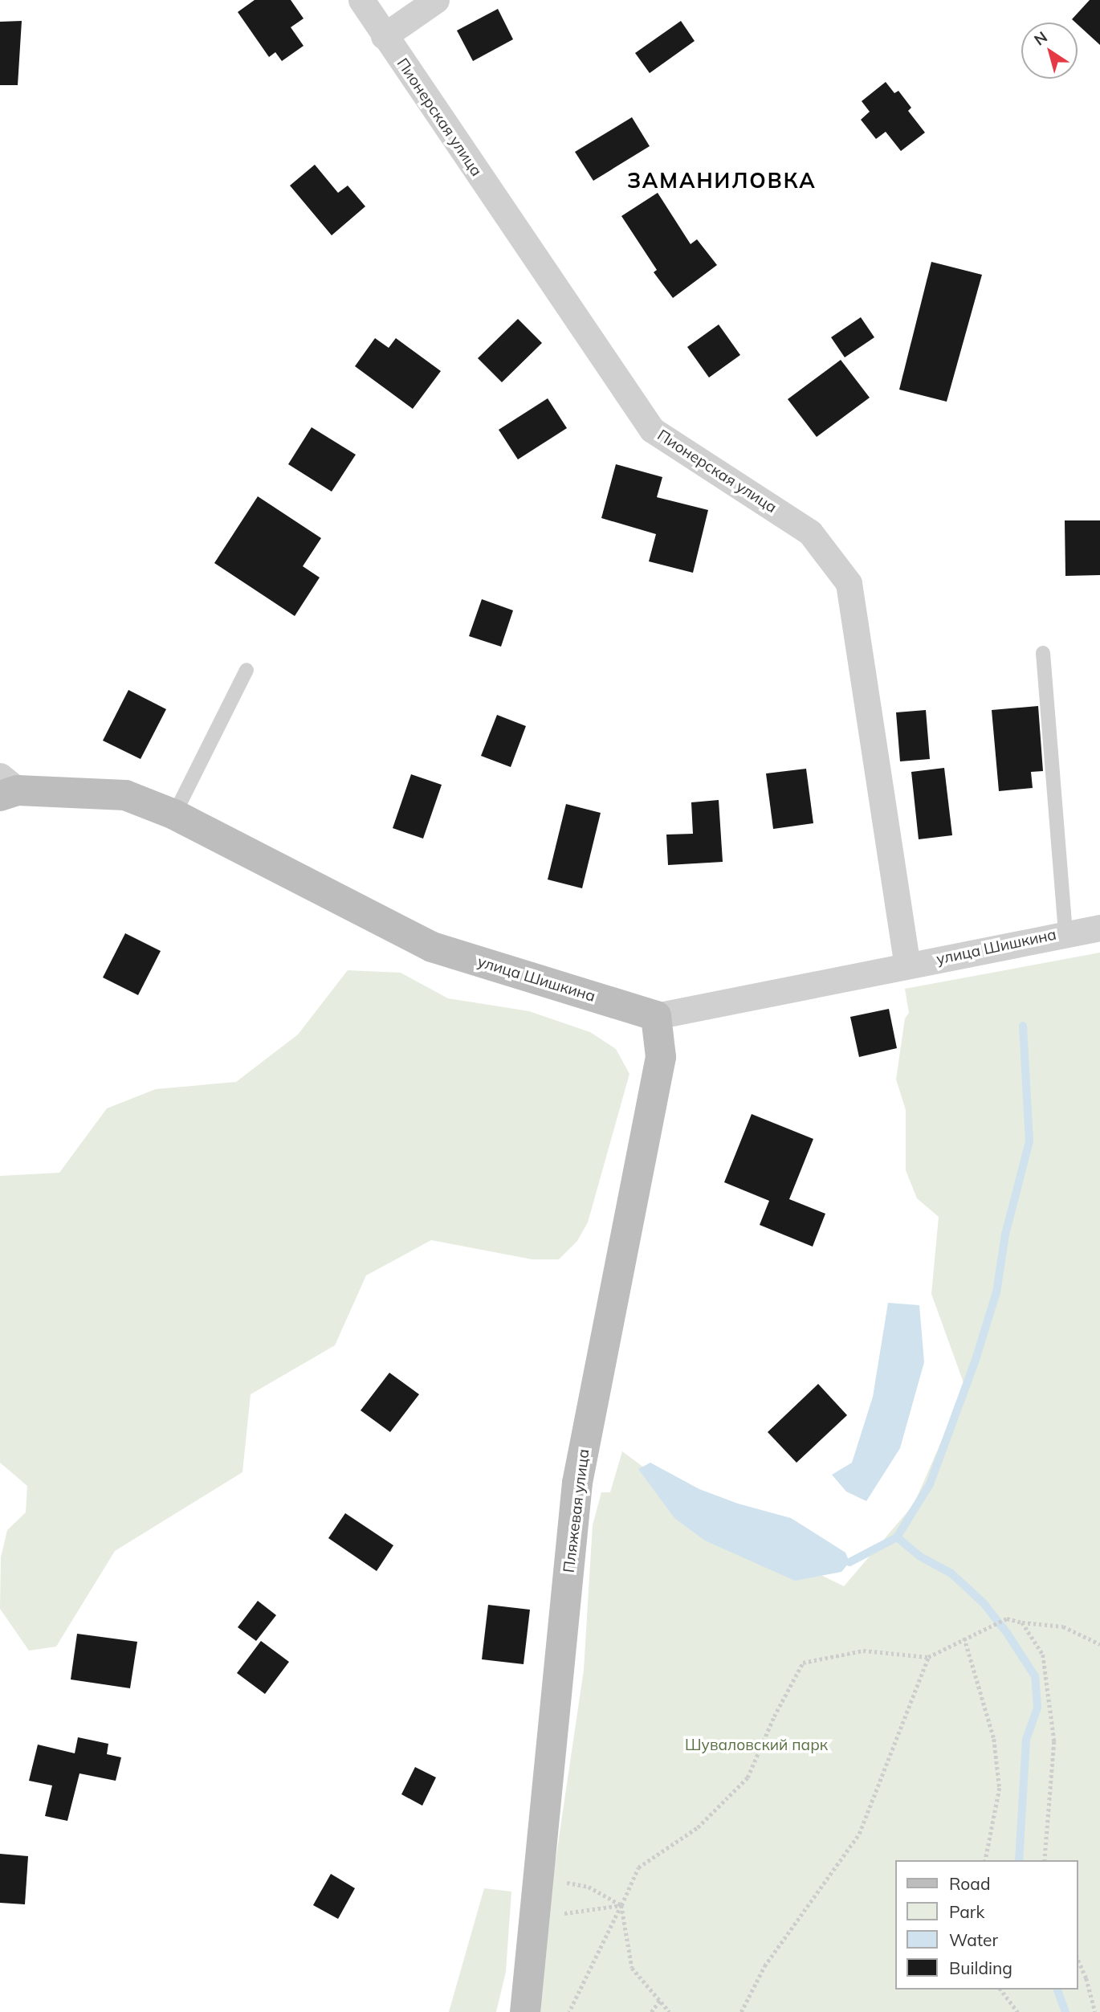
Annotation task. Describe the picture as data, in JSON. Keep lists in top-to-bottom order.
{
  "streets": {
    "street": ["Пионерская улица", "улица Шишкина", "Пляжевая улица"]
  },
  "crossings": [
    ["Пионерская улица", "улица Шишкина"],
    ["улица Шишкина", "Пляжевая улица"]
  ],
  "districts": ["ЗАМАНИЛОВКА"],
  "parks": ["Шуваловский парк"],
  "legend": [
    "Road",
    "Park",
    "Water",
    "Building"
  ],
  "north": "top left"
}
